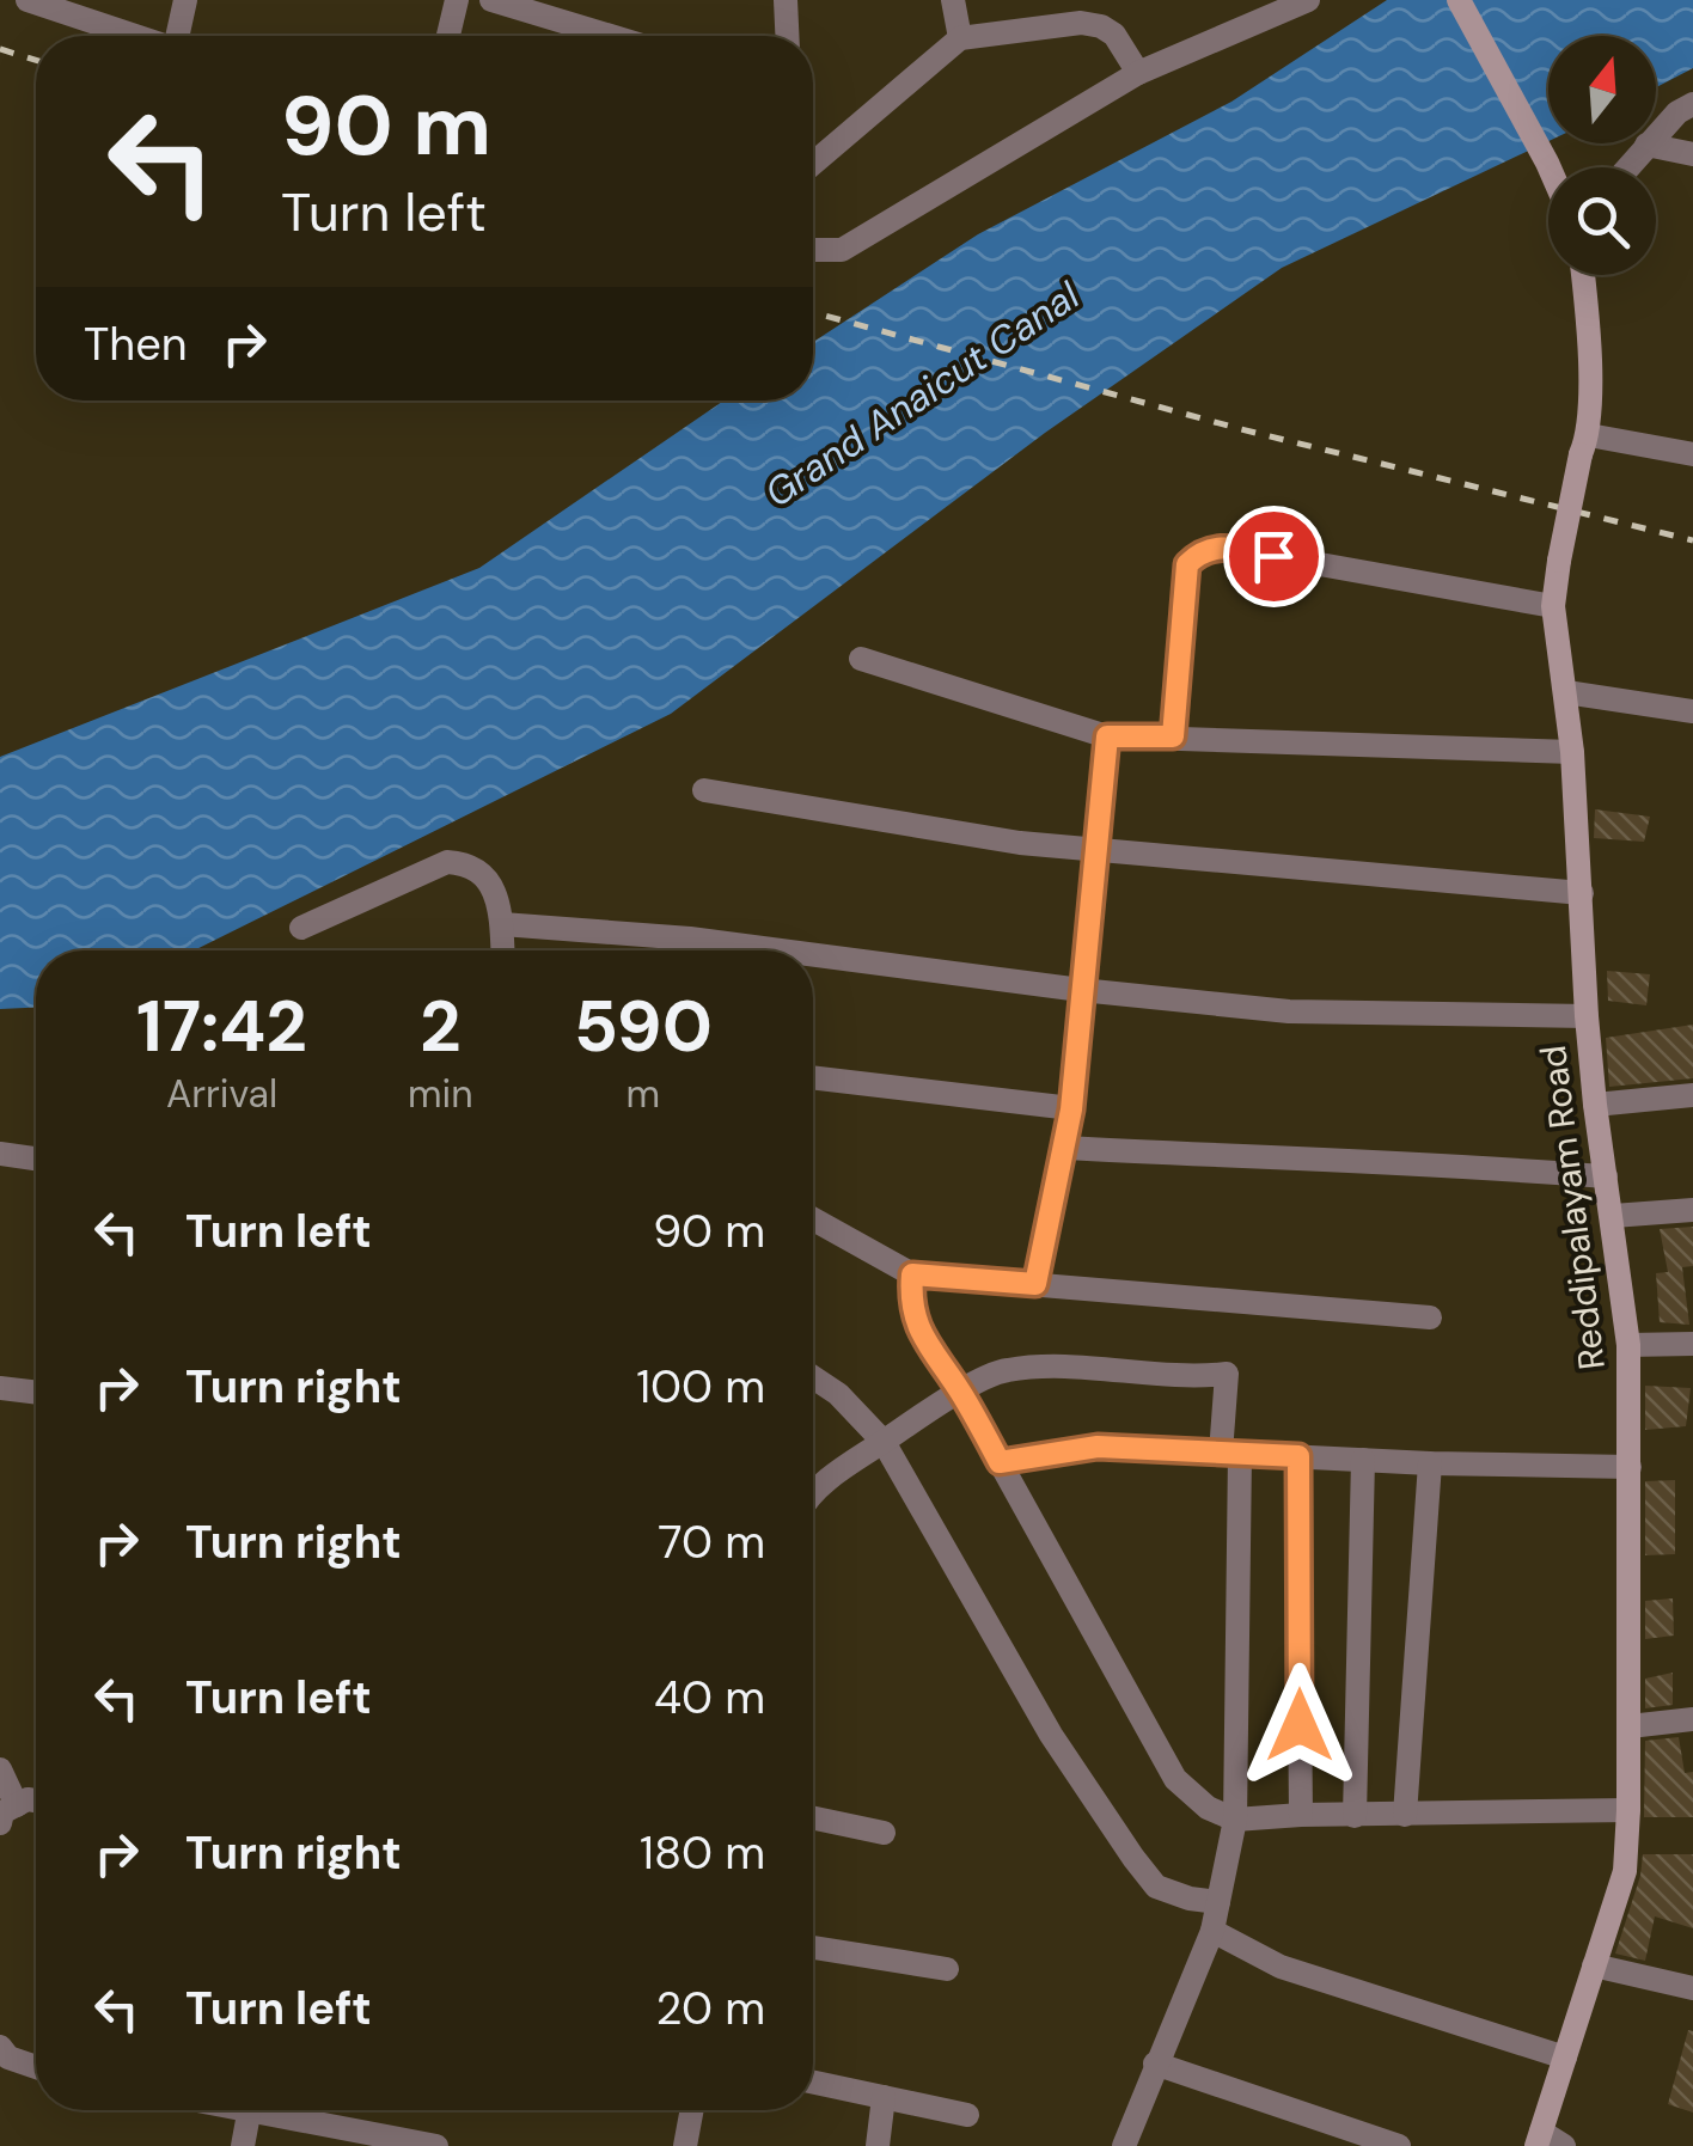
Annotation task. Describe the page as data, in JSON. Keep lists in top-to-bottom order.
{
  "streets": {
    "street": ["Reddipalayam Road"]
  },
  "water": ["Grand Anaicut Canal"],
  "north": "top",
  "page": {
    "turn": ["90 m", "Turn left"],
    "then": "Then",
    "eta": [
      "17:42",
      "Arrival",
      "2",
      "min",
      "590",
      "m"
    ],
    "list": [
      {
        "name": "Turn left",
        "value": "90 m"
      },
      {
        "name": "Turn right",
        "value": "100 m"
      },
      {
        "name": "Turn right",
        "value": "70 m"
      },
      {
        "name": "Turn left",
        "value": "40 m"
      },
      {
        "name": "Turn right",
        "value": "180 m"
      },
      {
        "name": "Turn left",
        "value": "20 m"
      }
    ]
  }
}
